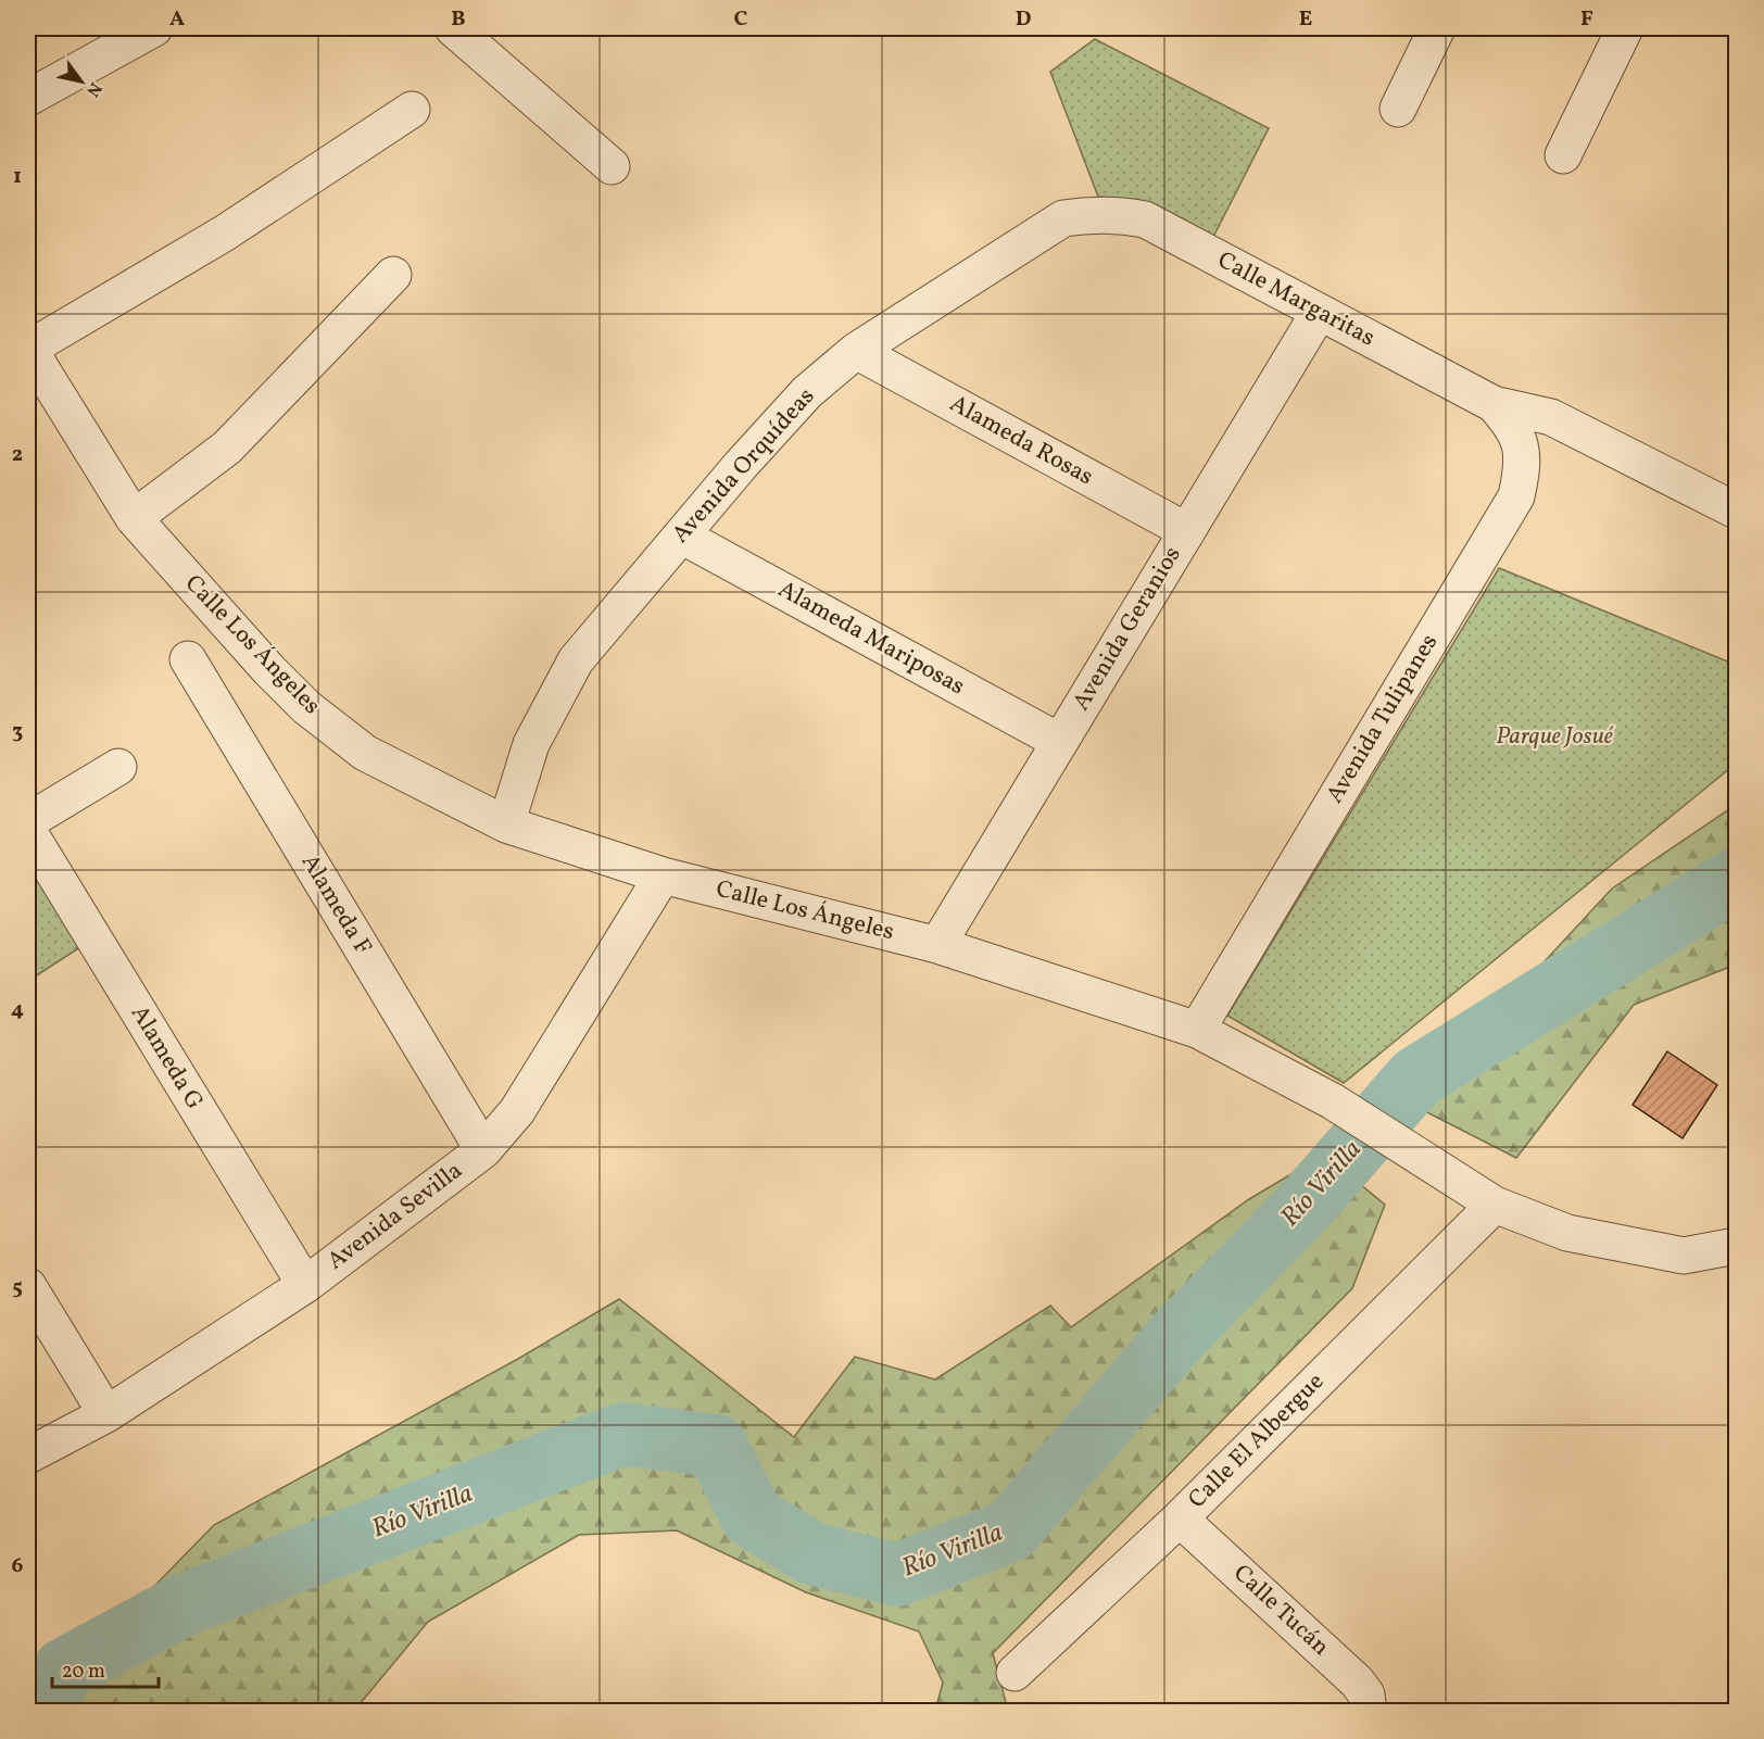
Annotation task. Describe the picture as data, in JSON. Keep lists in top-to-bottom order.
{
  "streets": {
    "street": [
      "Calle Margaritas",
      "Alameda Rosas",
      "Avenida Orquídeas",
      "Avenida Geranios",
      "Alameda Mariposas",
      "Calle Los Ángeles",
      "Avenida Tulipanes",
      "Alameda F",
      "Alameda G",
      "Avenida Sevilla",
      "Calle El Albergue",
      "Calle Tucán"
    ]
  },
  "crossings": [
    ["Calle Margaritas", "Avenida Orquídeas"],
    ["Calle Margaritas", "Avenida Geranios"],
    ["Calle Margaritas", "Avenida Tulipanes"],
    ["Alameda Rosas", "Avenida Orquídeas"],
    ["Alameda Rosas", "Avenida Geranios"],
    ["Avenida Orquídeas", "Alameda Mariposas"],
    ["Avenida Orquídeas", "Calle Los Ángeles"],
    ["Avenida Geranios", "Alameda Mariposas"],
    ["Avenida Geranios", "Calle Los Ángeles"],
    ["Calle Los Ángeles", "Avenida Tulipanes"],
    ["Calle Los Ángeles", "Avenida Sevilla"],
    ["Calle Los Ángeles", "Calle El Albergue"],
    ["Alameda F", "Avenida Sevilla"],
    ["Alameda G", "Avenida Sevilla"],
    ["Calle El Albergue", "Calle Tucán"]
  ],
  "water": ["Río Virilla"],
  "parks": ["Parque Josué"],
  "scale_bar": "20 m",
  "north": "bottom right",
  "grid": {
    "columns": [
      "A",
      "B",
      "C",
      "D",
      "E",
      "F"
    ],
    "rows": [
      "1",
      "2",
      "3",
      "4",
      "5",
      "6"
    ]
  }
}
